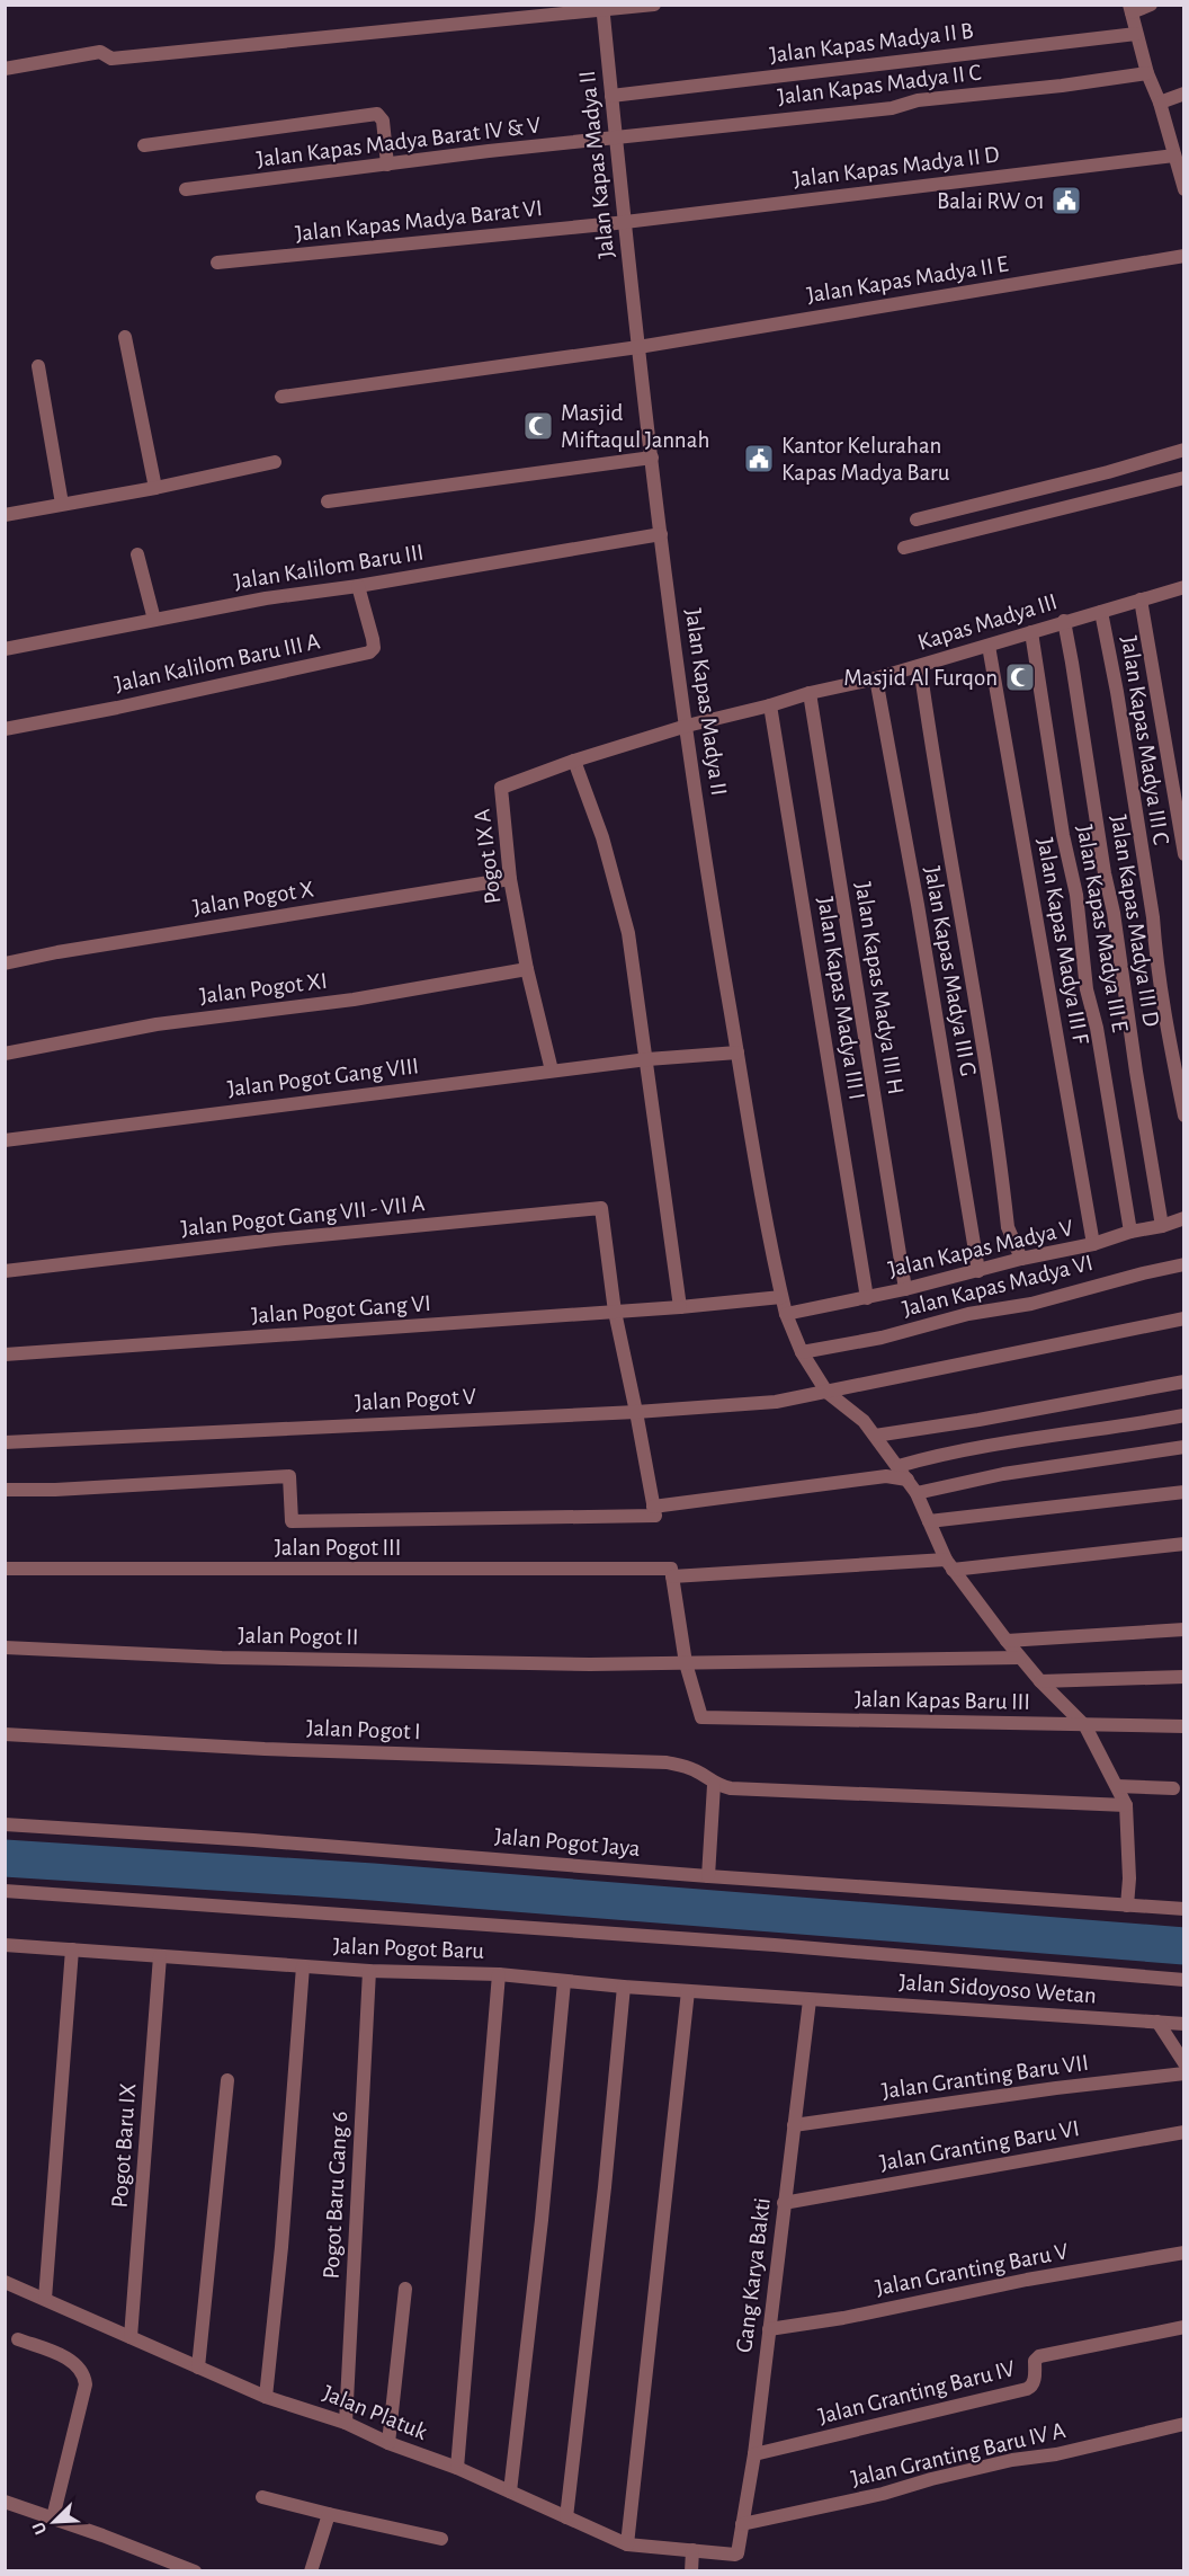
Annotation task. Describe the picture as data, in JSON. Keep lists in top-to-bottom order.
{
  "streets": {
    "street": [
      "Jalan Kapas Madya II B",
      "Jalan Kapas Madya II C",
      "Jalan Kapas Madya Barat IV & V",
      "Jalan Kapas Madya II",
      "Jalan Kapas Madya II D",
      "Jalan Kapas Madya Barat VI",
      "Jalan Kapas Madya II E",
      "Jalan Kalilom Baru III",
      "Kapas Madya III",
      "Jalan Kalilom Baru III A",
      "Jalan Kapas Madya III C",
      "Pogot IX A",
      "Jalan Pogot X",
      "Jalan Kapas Madya III D",
      "Jalan Kapas Madya III E",
      "Jalan Kapas Madya III F",
      "Jalan Kapas Madya III G",
      "Jalan Pogot XI",
      "Jalan Kapas Madya III H",
      "Jalan Kapas Madya III I",
      "Jalan Pogot Gang VIII",
      "Jalan Pogot Gang VII - VII A",
      "Jalan Kapas Madya V",
      "Jalan Kapas Madya VI",
      "Jalan Pogot Gang VI",
      "Jalan Pogot V",
      "Jalan Pogot III",
      "Jalan Pogot II",
      "Jalan Kapas Baru III",
      "Jalan Pogot I",
      "Jalan Pogot Jaya",
      "Jalan Pogot Baru",
      "Jalan Sidoyoso Wetan",
      "Jalan Granting Baru VII",
      "Pogot Baru IX",
      "Jalan Granting Baru VI",
      "Pogot Baru Gang 6",
      "Jalan Granting Baru V",
      "Gang Karya Bakti",
      "Jalan Granting Baru IV",
      "Jalan Platuk",
      "Jalan Granting Baru IV A"
    ]
  },
  "crossings": [
    ["Jalan Kapas Madya II B", "Jalan Kapas Madya II"],
    ["Jalan Kapas Madya II C", "Jalan Kapas Madya Barat IV & V"],
    ["Jalan Kapas Madya II C", "Jalan Kapas Madya II"],
    ["Jalan Kapas Madya Barat IV & V", "Jalan Kapas Madya II"],
    ["Jalan Kapas Madya II", "Jalan Kapas Madya II D"],
    ["Jalan Kapas Madya II", "Jalan Kapas Madya Barat VI"],
    ["Jalan Kapas Madya II", "Jalan Kapas Madya II E"],
    ["Jalan Kapas Madya II", "Jalan Kalilom Baru III"],
    ["Jalan Kapas Madya II", "Kapas Madya III"],
    ["Jalan Kapas Madya II", "Pogot IX A"],
    ["Jalan Kapas Madya II", "Jalan Pogot Gang VIII"],
    ["Jalan Kapas Madya II", "Jalan Kapas Madya V"],
    ["Jalan Kapas Madya II", "Jalan Kapas Madya VI"],
    ["Jalan Kapas Madya II", "Jalan Pogot Gang VI"],
    ["Jalan Kapas Madya II", "Jalan Pogot V"],
    ["Jalan Kapas Madya II", "Jalan Pogot III"],
    ["Jalan Kapas Madya II", "Jalan Pogot II"],
    ["Jalan Kapas Madya II", "Jalan Kapas Baru III"],
    ["Jalan Kapas Madya II D", "Jalan Kapas Madya Barat VI"],
    ["Jalan Kalilom Baru III", "Jalan Kalilom Baru III A"],
    ["Kapas Madya III", "Jalan Kapas Madya III C"],
    ["Kapas Madya III", "Pogot IX A"],
    ["Kapas Madya III", "Jalan Kapas Madya III D"],
    ["Kapas Madya III", "Jalan Kapas Madya III E"],
    ["Kapas Madya III", "Jalan Kapas Madya III F"],
    ["Kapas Madya III", "Jalan Kapas Madya III G"],
    ["Kapas Madya III", "Jalan Kapas Madya III H"],
    ["Kapas Madya III", "Jalan Kapas Madya III I"],
    ["Pogot IX A", "Jalan Pogot X"],
    ["Pogot IX A", "Jalan Pogot XI"],
    ["Pogot IX A", "Jalan Pogot Gang VIII"],
    ["Jalan Kapas Madya III D", "Jalan Kapas Madya V"],
    ["Jalan Kapas Madya III E", "Jalan Kapas Madya V"],
    ["Jalan Kapas Madya III F", "Jalan Kapas Madya V"],
    ["Jalan Kapas Madya III G", "Jalan Kapas Madya V"],
    ["Jalan Kapas Madya III H", "Jalan Kapas Madya V"],
    ["Jalan Kapas Madya III I", "Jalan Kapas Madya V"],
    ["Jalan Pogot Gang VII - VII A", "Jalan Pogot Gang VI"],
    ["Jalan Pogot II", "Jalan Kapas Baru III"],
    ["Jalan Pogot Baru", "Jalan Sidoyoso Wetan"],
    ["Jalan Pogot Baru", "Pogot Baru IX"],
    ["Jalan Pogot Baru", "Pogot Baru Gang 6"],
    ["Jalan Pogot Baru", "Gang Karya Bakti"],
    ["Jalan Sidoyoso Wetan", "Gang Karya Bakti"],
    ["Jalan Granting Baru VII", "Gang Karya Bakti"],
    ["Pogot Baru IX", "Jalan Platuk"],
    ["Jalan Granting Baru VI", "Gang Karya Bakti"],
    ["Pogot Baru Gang 6", "Jalan Platuk"],
    ["Jalan Granting Baru V", "Gang Karya Bakti"],
    ["Gang Karya Bakti", "Jalan Granting Baru IV"],
    ["Gang Karya Bakti", "Jalan Platuk"],
    ["Gang Karya Bakti", "Jalan Granting Baru IV A"]
  ],
  "places": {
    "public building": ["Balai RW 01", "Kantor Kelurahan Kapas Madya Baru"],
    "mosque": ["Masjid Miftaqul Jannah", "Masjid Al Furqon"]
  },
  "north": "bottom left"
}
